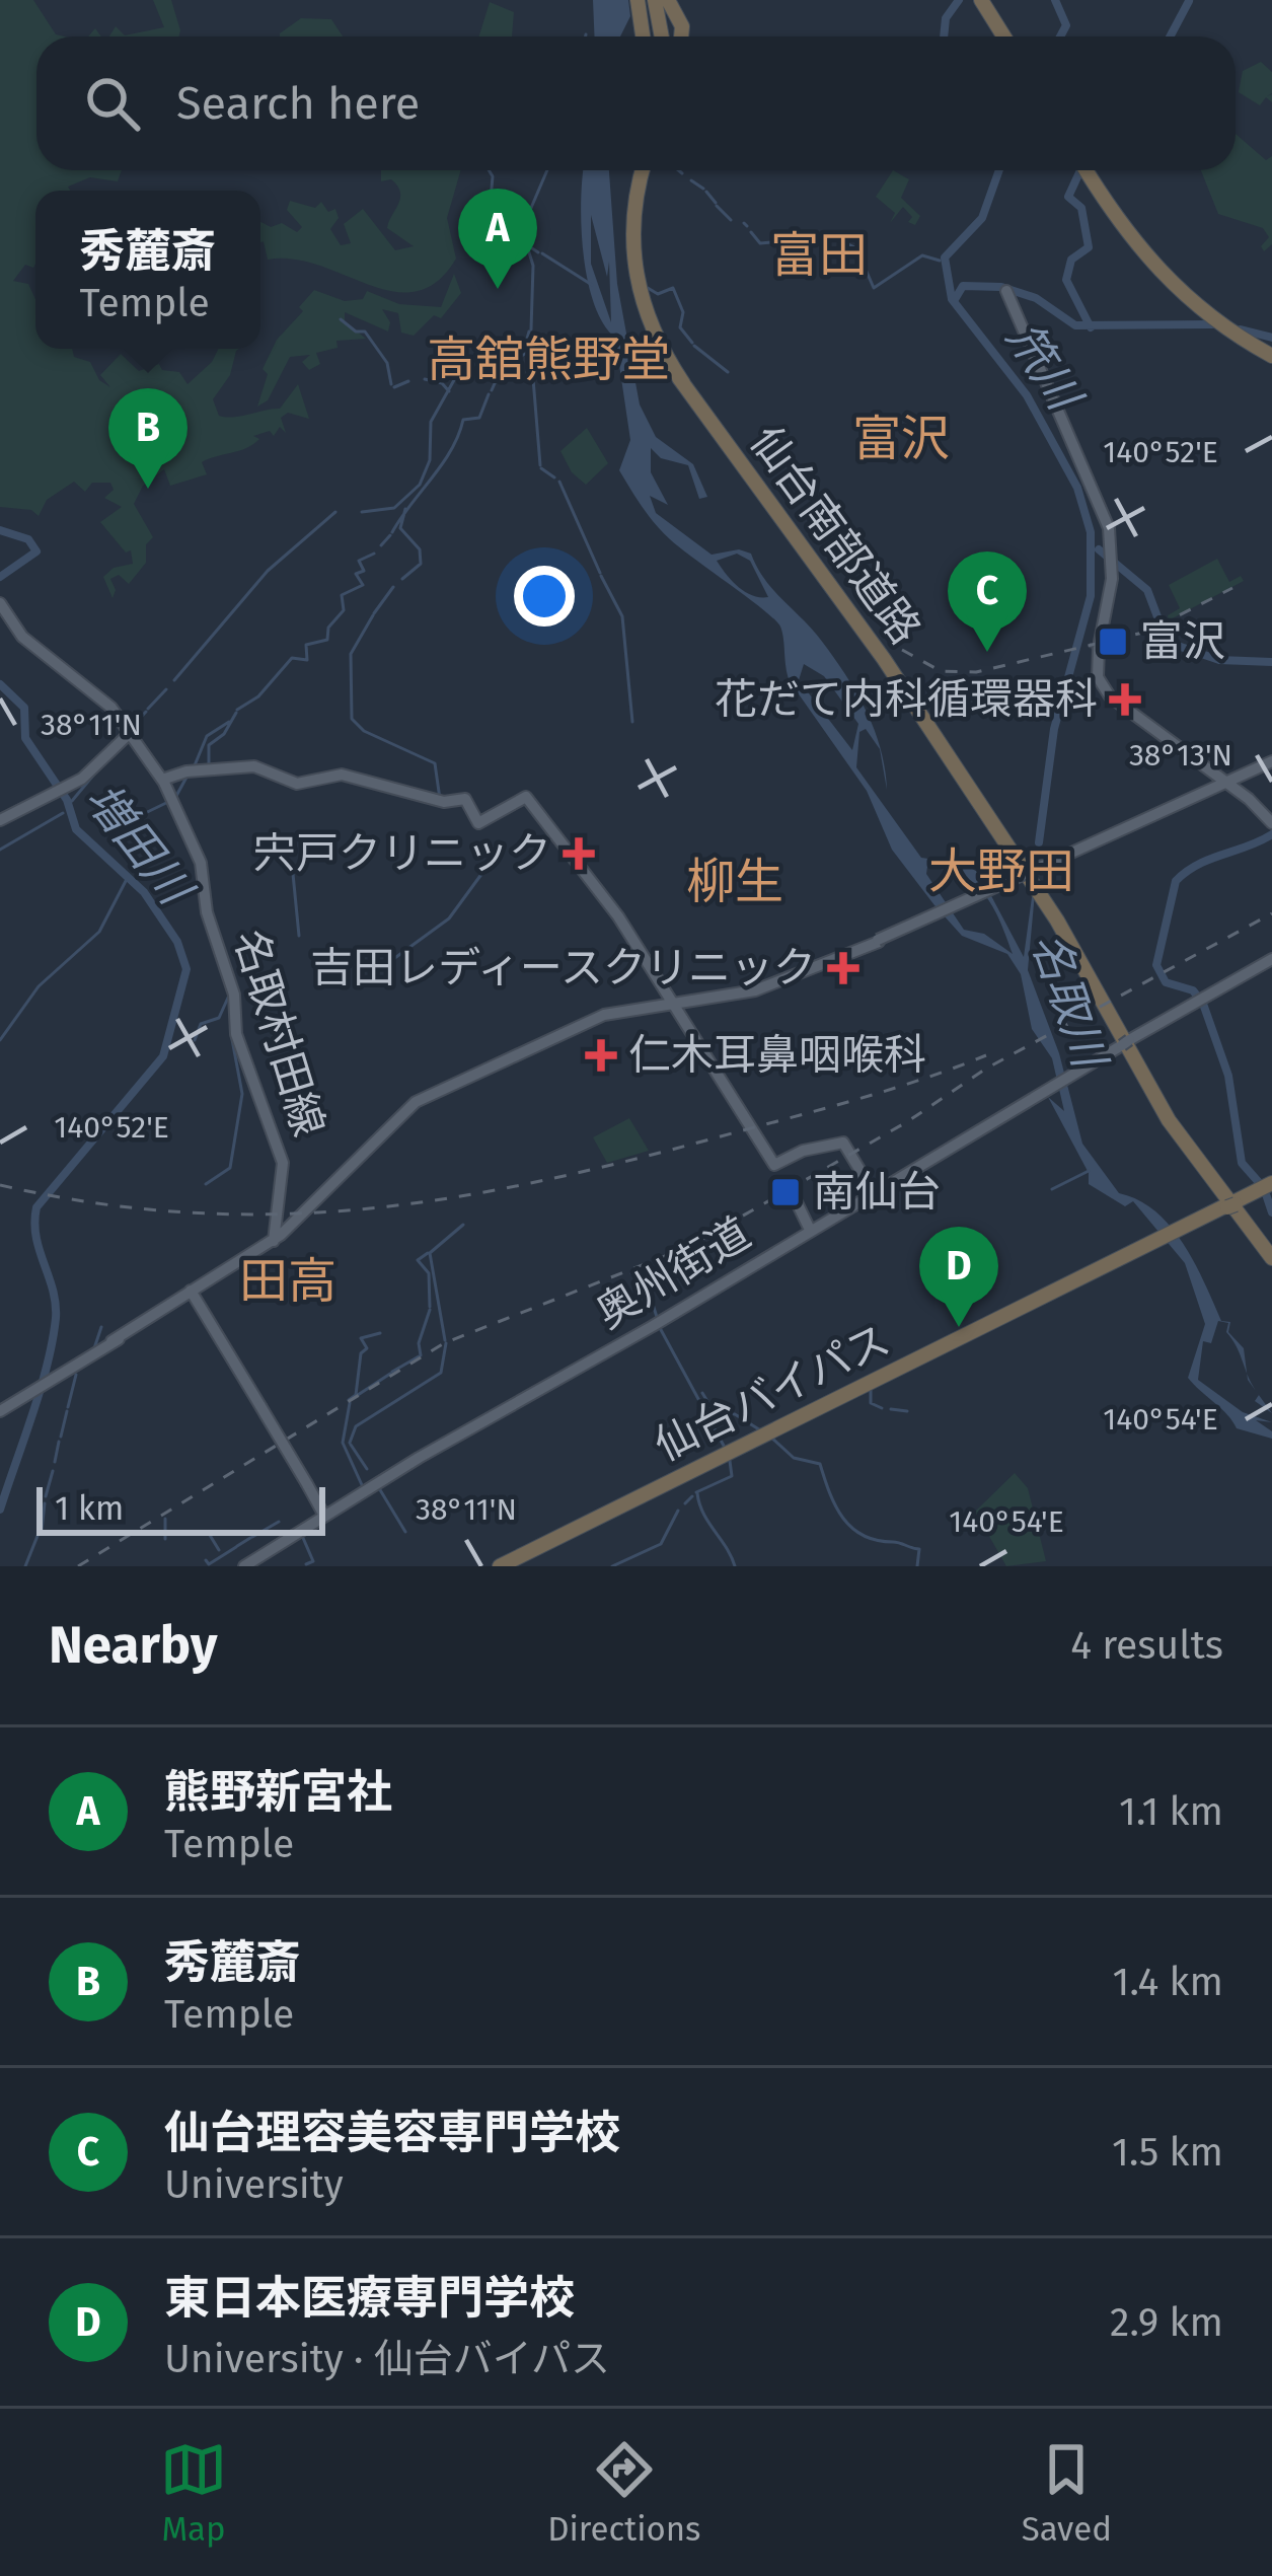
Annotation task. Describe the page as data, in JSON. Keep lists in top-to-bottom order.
{
  "streets": {
    "highway": ["仙台南部道路", "仙台バイパス"],
    "main road": ["名取村田線", "奥州街道"]
  },
  "districts": [
    "富田",
    "高舘熊野堂",
    "富沢",
    "大野田",
    "柳生",
    "田高"
  ],
  "water": ["笊川", "増田川", "名取川"],
  "places": {
    "transit": ["富沢", "南仙台"],
    "health": [
      "花だて内科循環器科",
      "宍戸クリニック",
      "吉田レディースクリニック",
      "仁木耳鼻咽喉科"
    ]
  },
  "scale_bar": "1 km",
  "page": {
    "search": "Search here",
    "pins": [
      "A",
      "B",
      "C",
      "D"
    ],
    "popup": ["秀麓斎", "Temple"],
    "scale": "1 km",
    "heading": ["Nearby", "4 results"],
    "list": [
      {
        "mark": "A",
        "name": "熊野新宮社",
        "note": "Temple",
        "value": "1.1 km"
      },
      {
        "mark": "B",
        "name": "秀麓斎",
        "note": "Temple",
        "value": "1.4 km"
      },
      {
        "mark": "C",
        "name": "仙台理容美容専門学校",
        "note": "University",
        "value": "1.5 km"
      },
      {
        "mark": "D",
        "name": "東日本医療専門学校",
        "note": "University · 仙台バイパス",
        "value": "2.9 km"
      }
    ],
    "nav": ["Map", "Directions", "Saved"]
  },
  "coordinates": [
    "140°52'E",
    "38°11'N",
    "38°13'N",
    "140°54'E"
  ]
}
